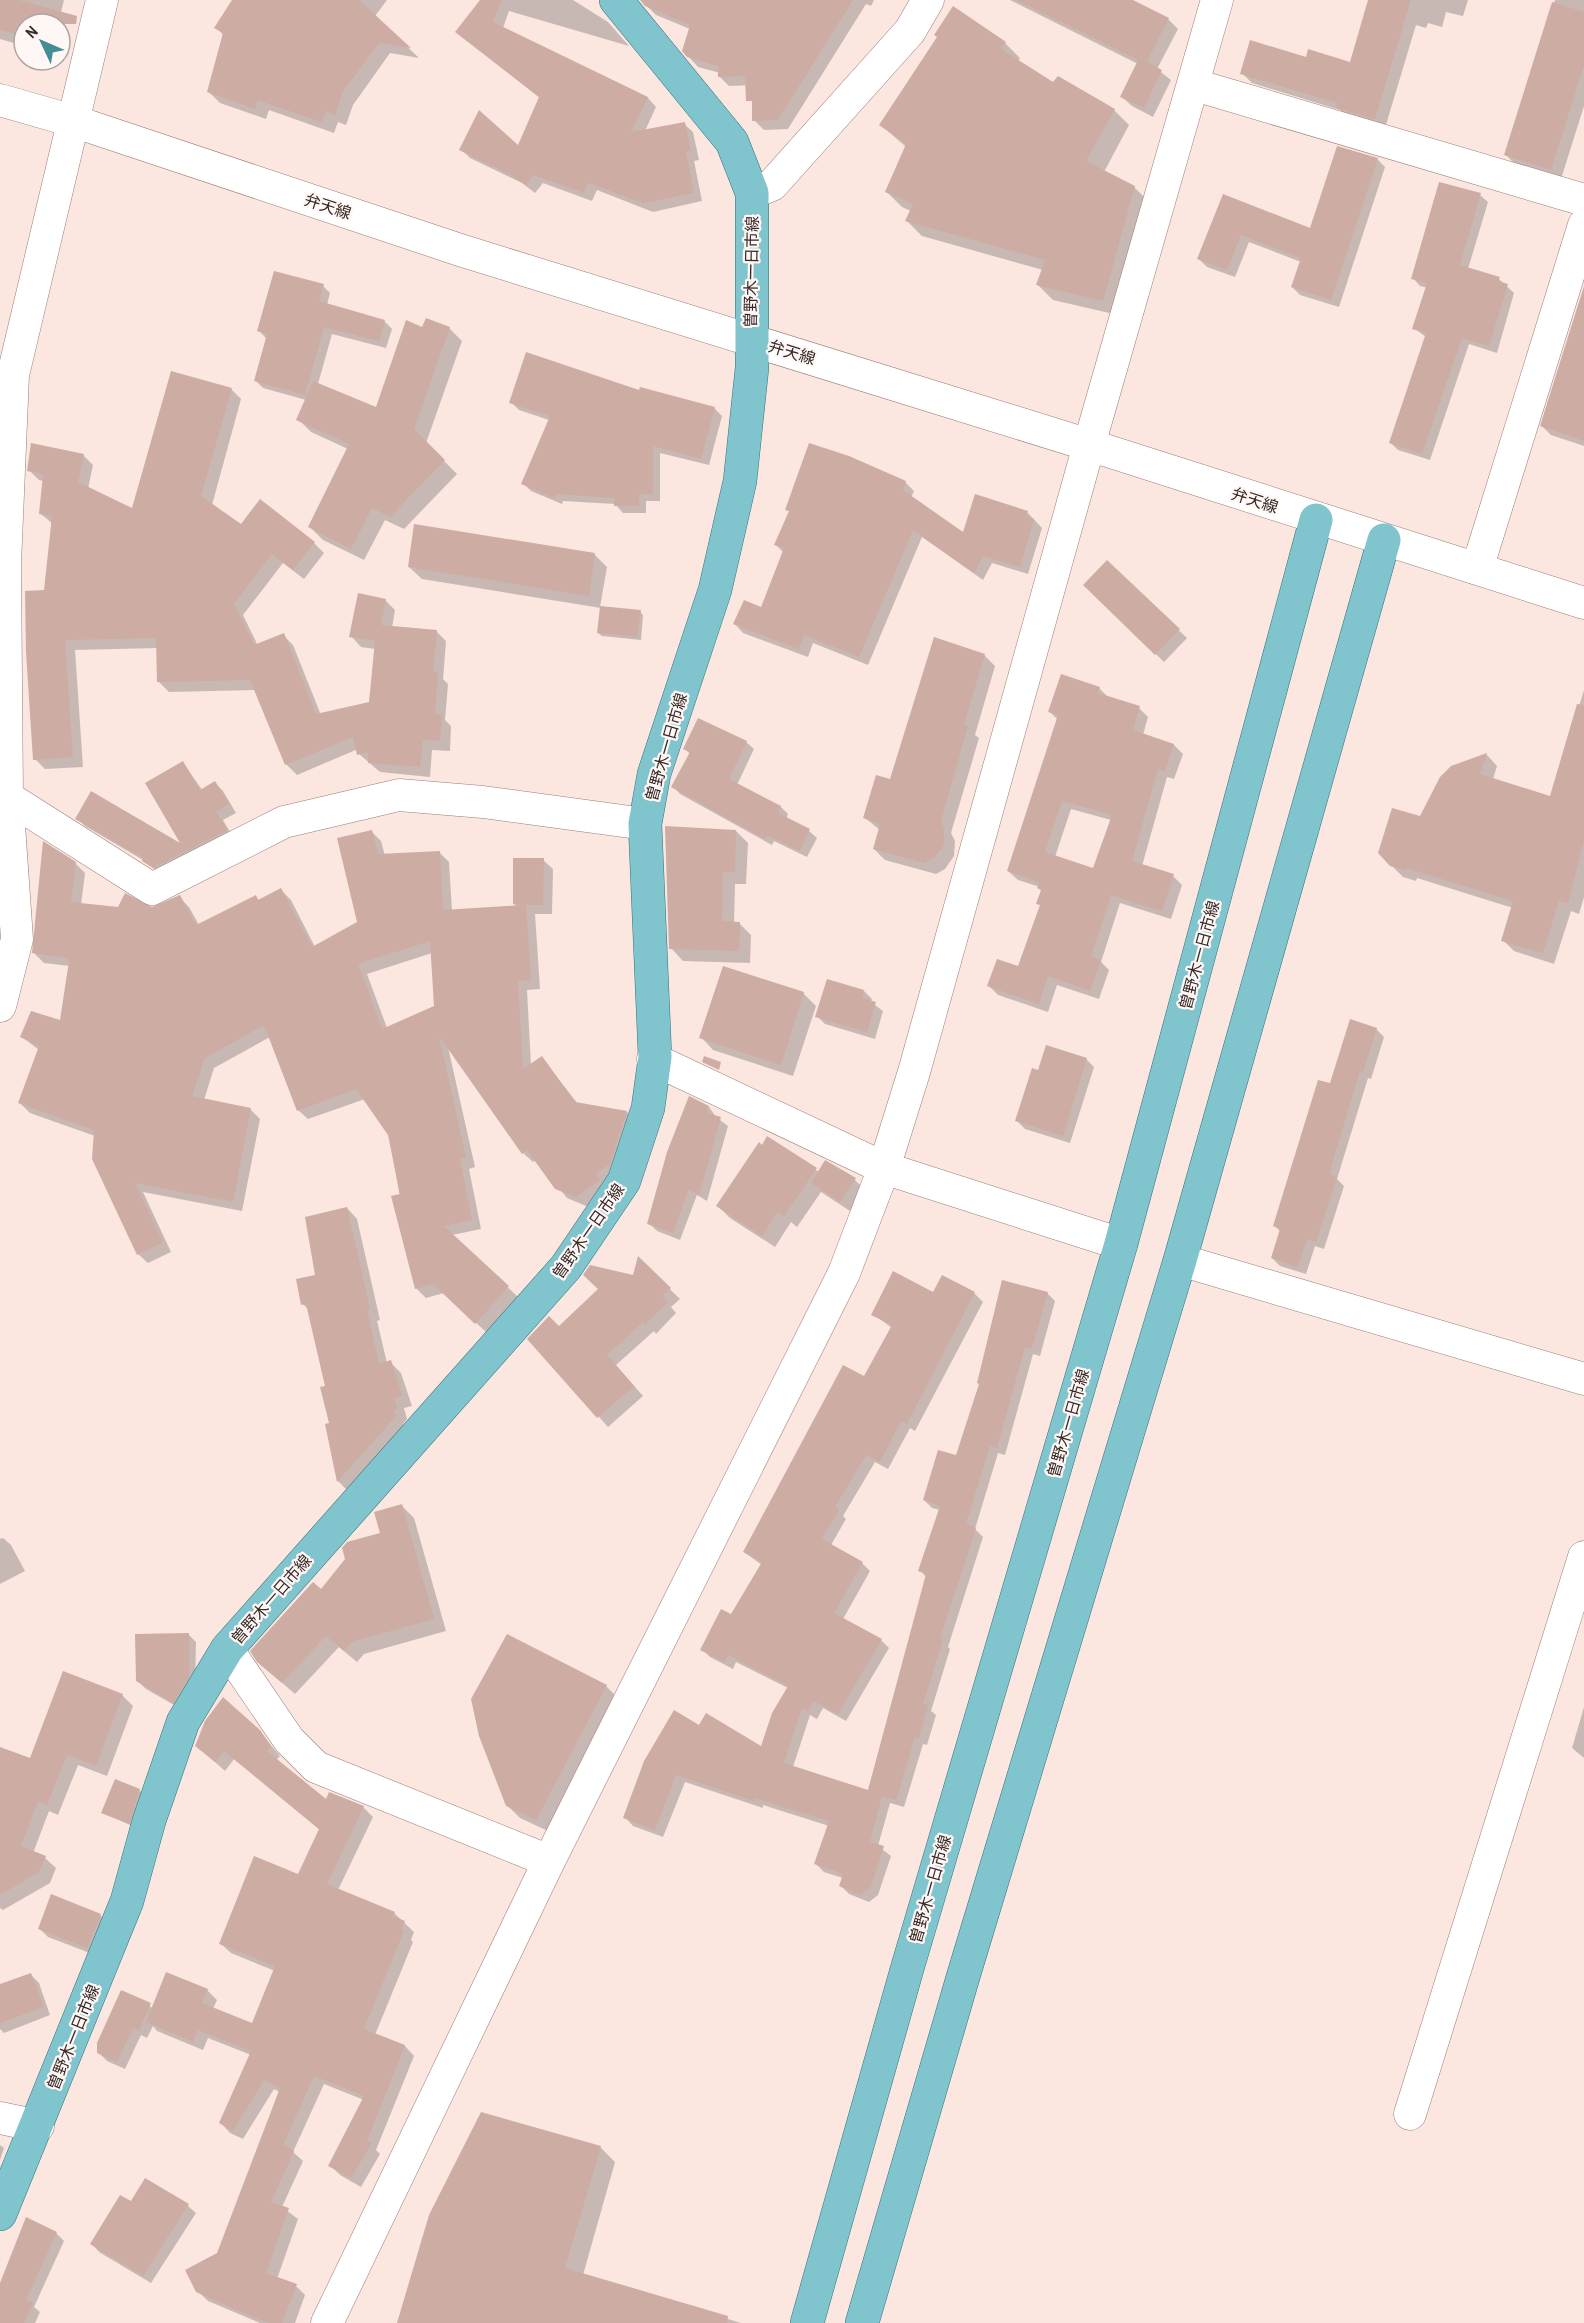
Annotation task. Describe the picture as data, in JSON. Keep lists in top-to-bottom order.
{
  "streets": {
    "main road": ["曽野木一日市線"],
    "street": ["弁天線"]
  },
  "crossings": [
    ["弁天線", "曽野木一日市線"]
  ],
  "north": "top left"
}
